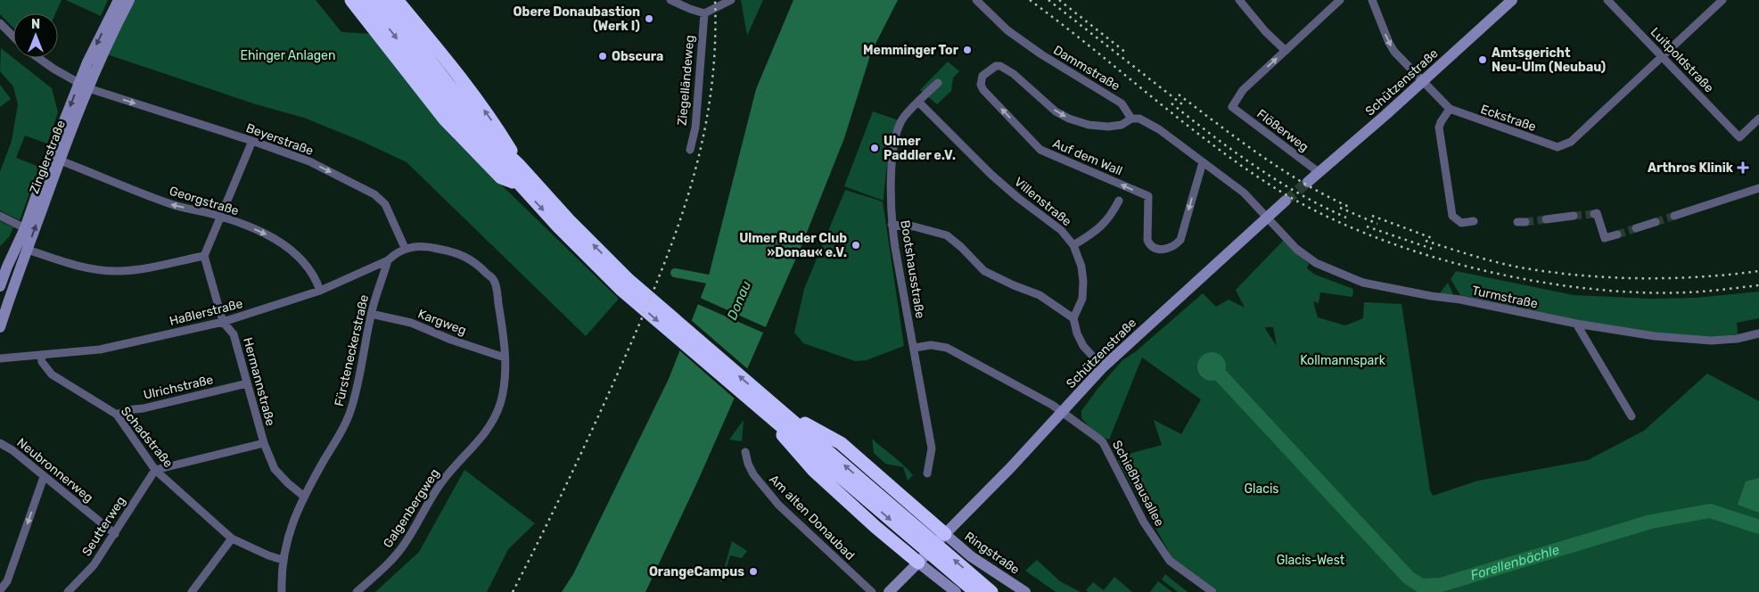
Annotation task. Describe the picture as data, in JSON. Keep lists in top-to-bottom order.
{
  "streets": {
    "main road": ["Schützenstraße", "Zinglerstraße", "Ringstraße"],
    "street": [
      "Luitpoldstraße",
      "Dammstraße",
      "Ziegelländeweg",
      "Eckstraße",
      "Flößerweg",
      "Beyerstraße",
      "Auf dem Wall",
      "Georgstraße",
      "Villenstraße",
      "Bootshausstraße",
      "Turmstraße",
      "Haßlerstraße",
      "Kargweg",
      "Fürsteneckerstraße",
      "Hermannstraße",
      "Ulrichstraße",
      "Schadstraße",
      "Neubronnerweg",
      "Schießhausallee",
      "Galgenbergweg",
      "Am alten Donaubad",
      "Seutterweg"
    ]
  },
  "crossings": [
    ["Luitpoldstraße", "Eckstraße"],
    ["Dammstraße", "Auf dem Wall"],
    ["Schützenstraße", "Eckstraße"],
    ["Schützenstraße", "Flößerweg"],
    ["Schützenstraße", "Turmstraße"],
    ["Schützenstraße", "Schießhausallee"],
    ["Schützenstraße", "Ringstraße"],
    ["Beyerstraße", "Zinglerstraße"],
    ["Beyerstraße", "Haßlerstraße"],
    ["Beyerstraße", "Galgenbergweg"],
    ["Zinglerstraße", "Georgstraße"],
    ["Georgstraße", "Haßlerstraße"],
    ["Villenstraße", "Bootshausstraße"],
    ["Bootshausstraße", "Schießhausallee"],
    ["Haßlerstraße", "Fürsteneckerstraße"],
    ["Haßlerstraße", "Hermannstraße"],
    ["Haßlerstraße", "Schadstraße"],
    ["Haßlerstraße", "Galgenbergweg"],
    ["Kargweg", "Fürsteneckerstraße"],
    ["Kargweg", "Galgenbergweg"],
    ["Fürsteneckerstraße", "Hermannstraße"],
    ["Fürsteneckerstraße", "Schadstraße"],
    ["Hermannstraße", "Ulrichstraße"],
    ["Ulrichstraße", "Schadstraße"],
    ["Schadstraße", "Seutterweg"],
    ["Neubronnerweg", "Seutterweg"]
  ],
  "one_way": ["Beyerstraße"],
  "water": ["Donau", "Forellenbächle"],
  "parks": [
    "Ehinger Anlagen",
    "Kollmannspark",
    "Glacis",
    "Glacis-West"
  ],
  "places": {
    "other": [
      "Obere Donaubastion (Werk I)",
      "Memminger Tor",
      "Obscura",
      "Amtsgericht Neu-Ulm (Neubau)",
      "Ulmer Paddler e.V.",
      "Ulmer Ruder Club »Donau« e.V.",
      "OrangeCampus"
    ],
    "health": ["Arthros Klinik"]
  },
  "north": "top"
}
